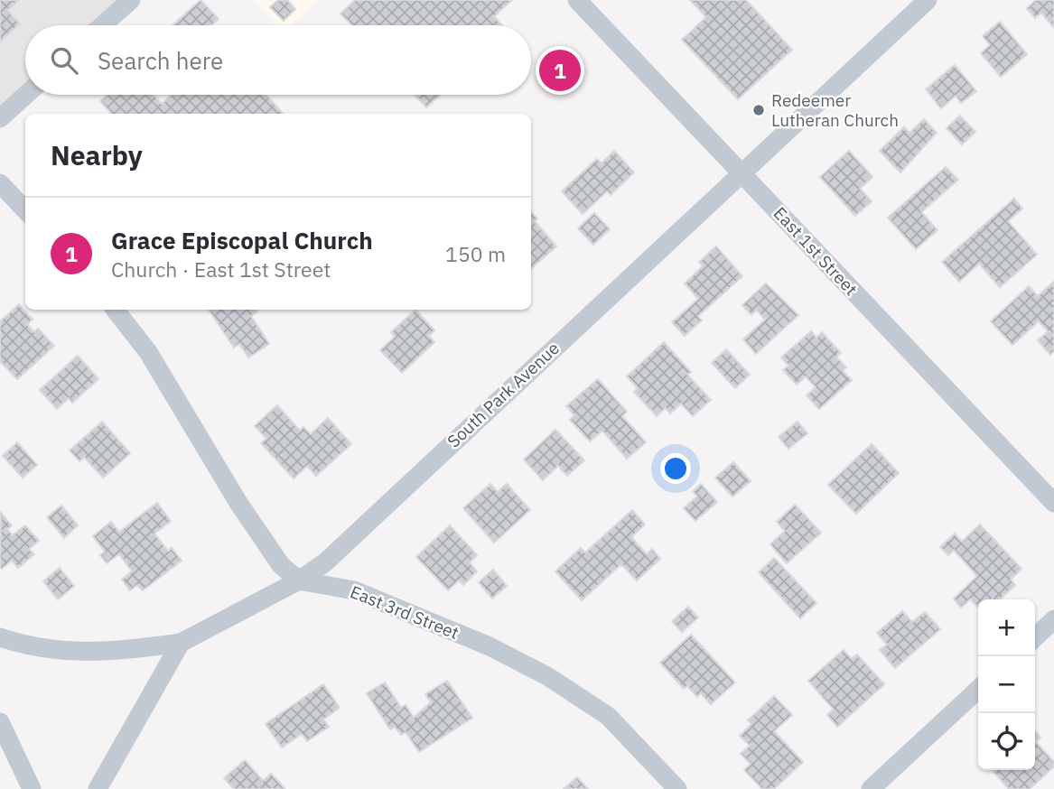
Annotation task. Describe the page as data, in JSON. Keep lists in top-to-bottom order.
{
  "streets": {
    "street": ["East 1st Street", "South Park Avenue", "East 3rd Street"]
  },
  "crossings": [
    ["East 1st Street", "South Park Avenue"],
    ["South Park Avenue", "East 3rd Street"]
  ],
  "places": ["Redeemer Lutheran Church"],
  "page": {
    "search": "Search here",
    "pins": "1",
    "heading": "Nearby",
    "list": [
      {
        "mark": "1",
        "name": "Grace Episcopal Church",
        "note": "Church · East 1st Street",
        "value": "150 m"
      }
    ],
    "map_buttons": ["+", "−"]
  }
}
